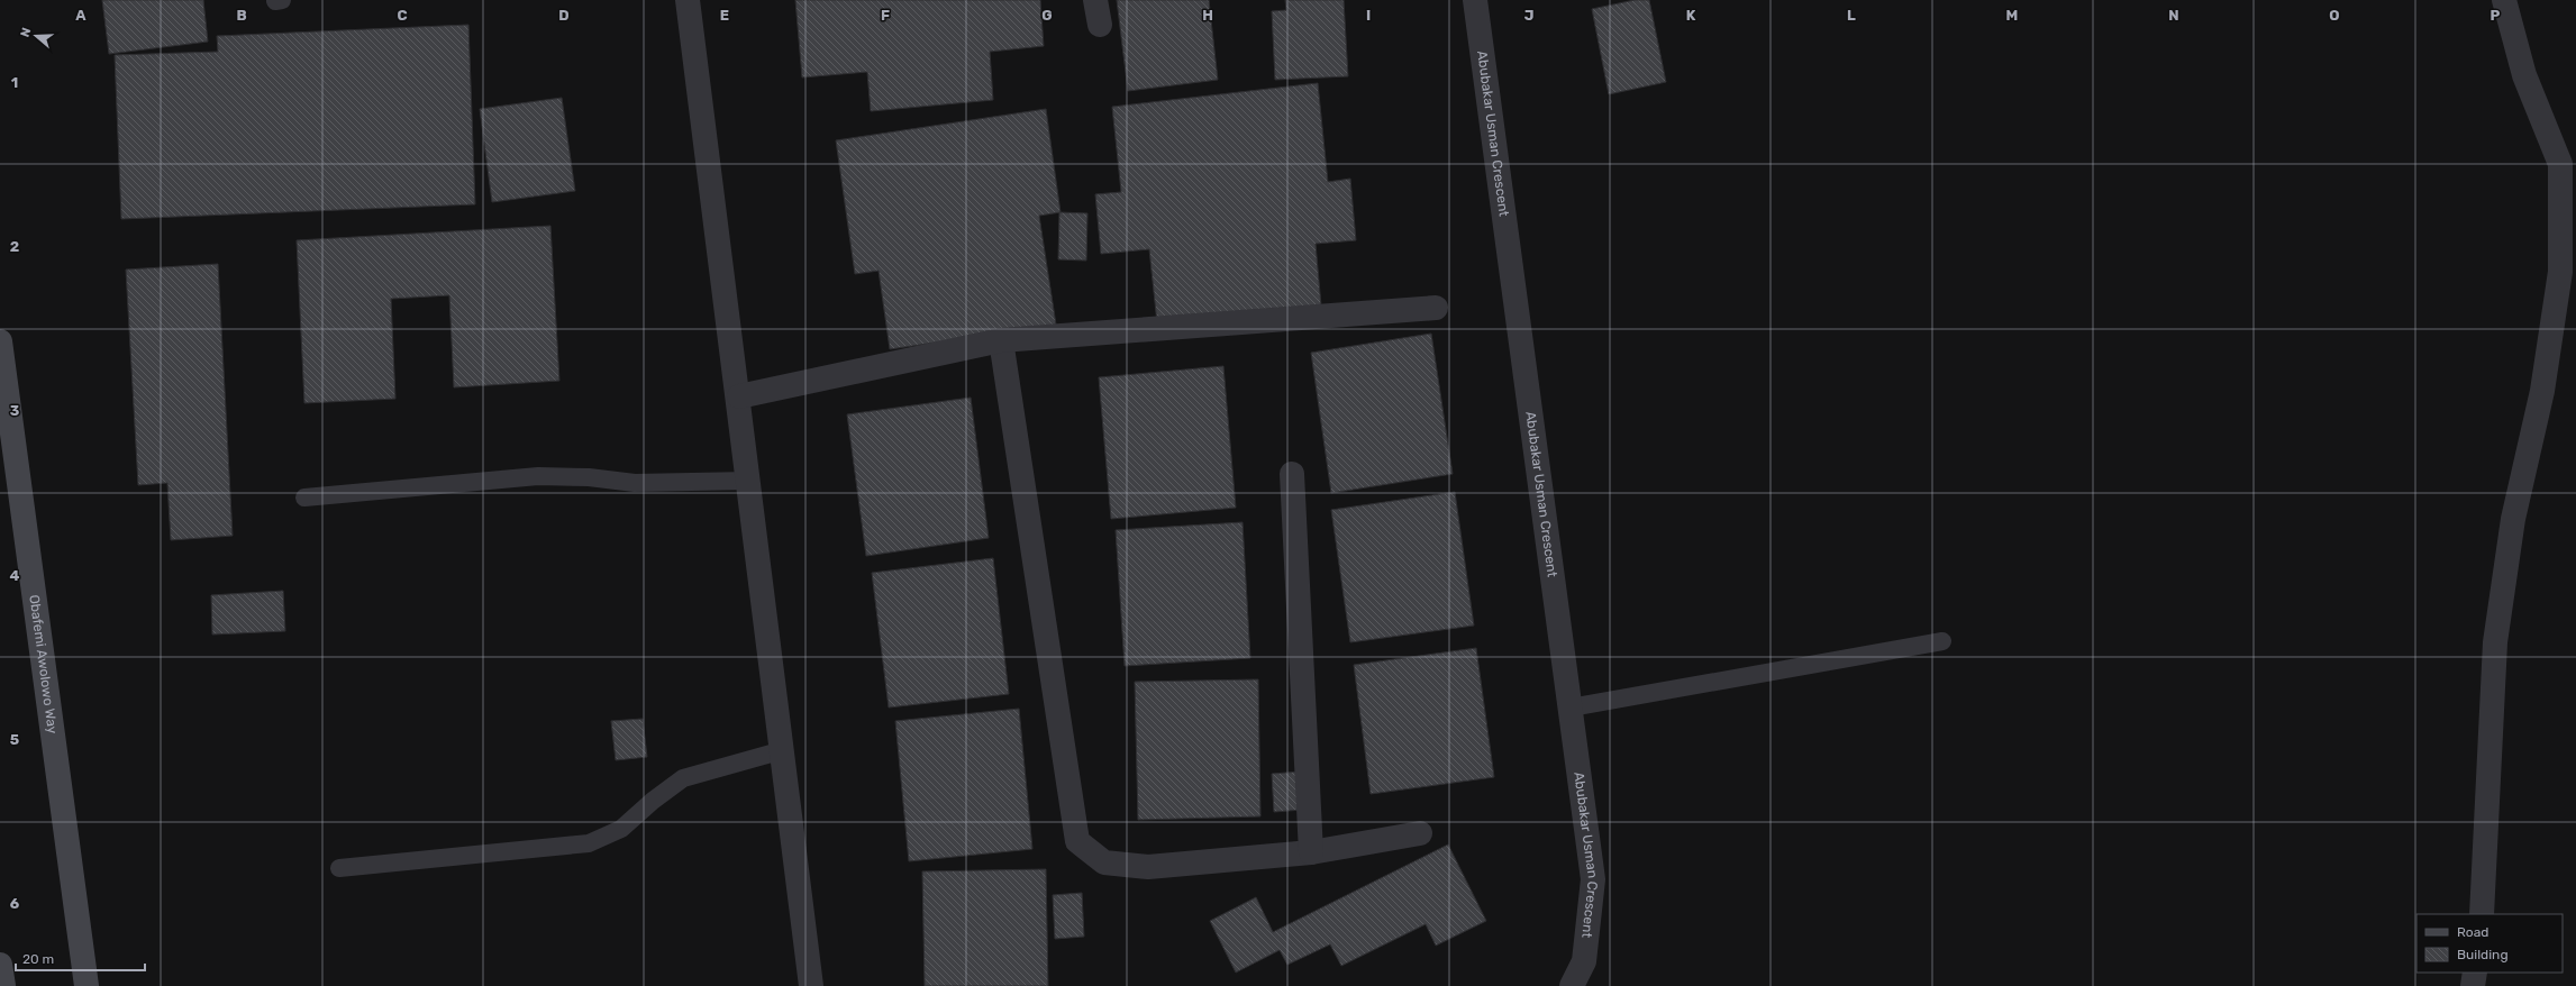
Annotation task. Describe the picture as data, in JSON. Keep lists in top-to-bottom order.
{
  "streets": {
    "main road": ["Obafemi Awolowo Way"],
    "street": ["Abubakar Usman Crescent"]
  },
  "legend": ["Road", "Building"],
  "scale_bar": "20 m",
  "north": "left",
  "grid": {
    "columns": [
      "A",
      "B",
      "C",
      "D",
      "E",
      "F",
      "G",
      "H",
      "I",
      "J",
      "K",
      "L",
      "M",
      "N",
      "O",
      "P"
    ],
    "rows": [
      "1",
      "2",
      "3",
      "4",
      "5",
      "6"
    ]
  }
}
